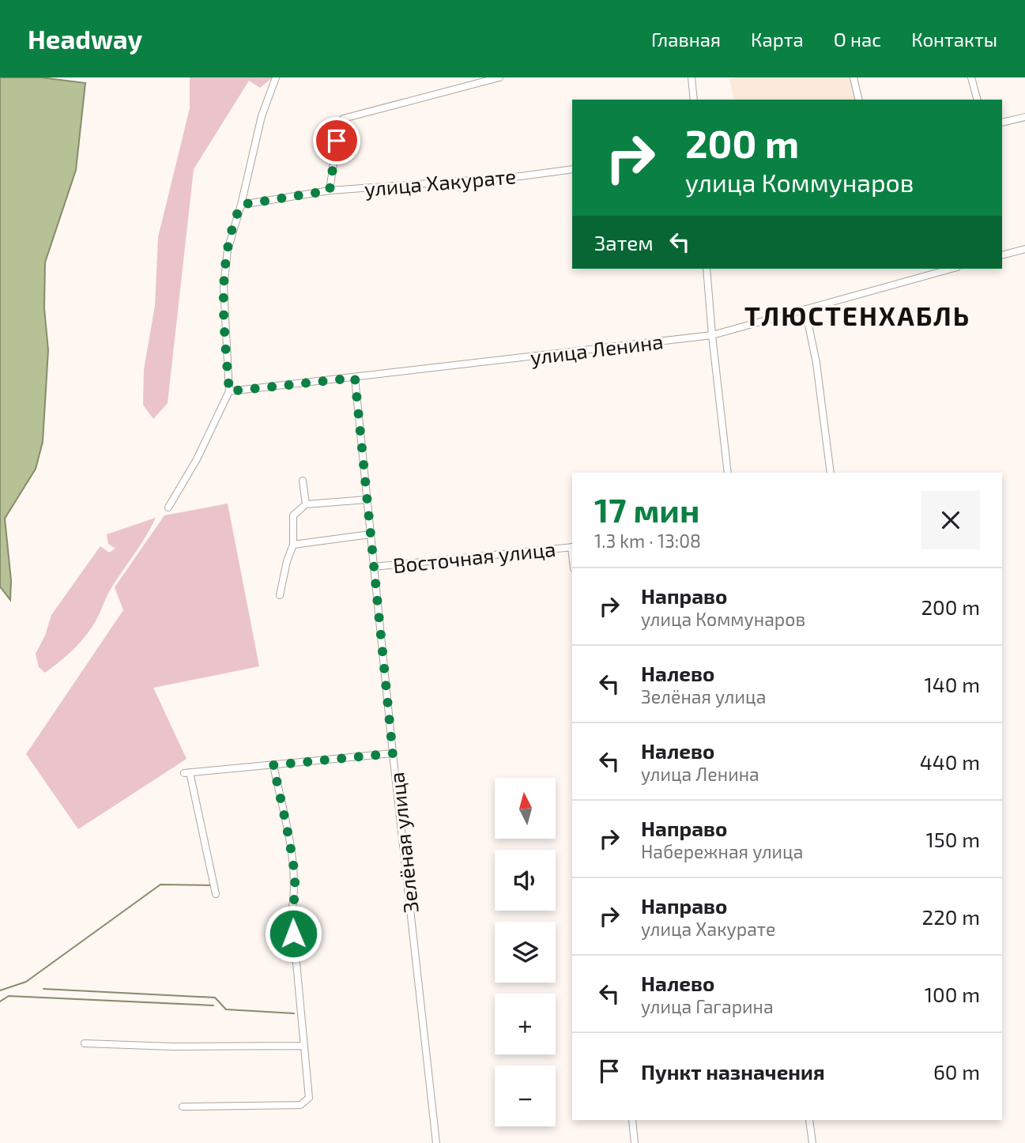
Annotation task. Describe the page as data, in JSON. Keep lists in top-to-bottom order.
{
  "streets": {
    "street": [
      "улица Хакурате",
      "улица Ленина",
      "Восточная улица",
      "Зелёная улица"
    ]
  },
  "crossings": [
    ["улица Ленина", "Зелёная улица"],
    ["Восточная улица", "Зелёная улица"]
  ],
  "districts": ["ТЛЮСТЕНХАБЛЬ"],
  "north": "top",
  "page": {
    "header": "Headway",
    "nav": [
      "Главная",
      "Карта",
      "О нас",
      "Контакты"
    ],
    "turn": ["200 m", "улица Коммунаров"],
    "then": "Затем",
    "heading": ["17 мин", "1.3 km · 13:08"],
    "list": [
      {
        "name": "Направо",
        "note": "улица Коммунаров",
        "value": "200 m"
      },
      {
        "name": "Налево",
        "note": "Зелёная улица",
        "value": "140 m"
      },
      {
        "name": "Налево",
        "note": "улица Ленина",
        "value": "440 m"
      },
      {
        "name": "Направо",
        "note": "Набережная улица",
        "value": "150 m"
      },
      {
        "name": "Направо",
        "note": "улица Хакурате",
        "value": "220 m"
      },
      {
        "name": "Налево",
        "note": "улица Гагарина",
        "value": "100 m"
      },
      {
        "name": "Пункт назначения",
        "value": "60 m"
      }
    ],
    "map_buttons": ["+", "−"]
  }
}
